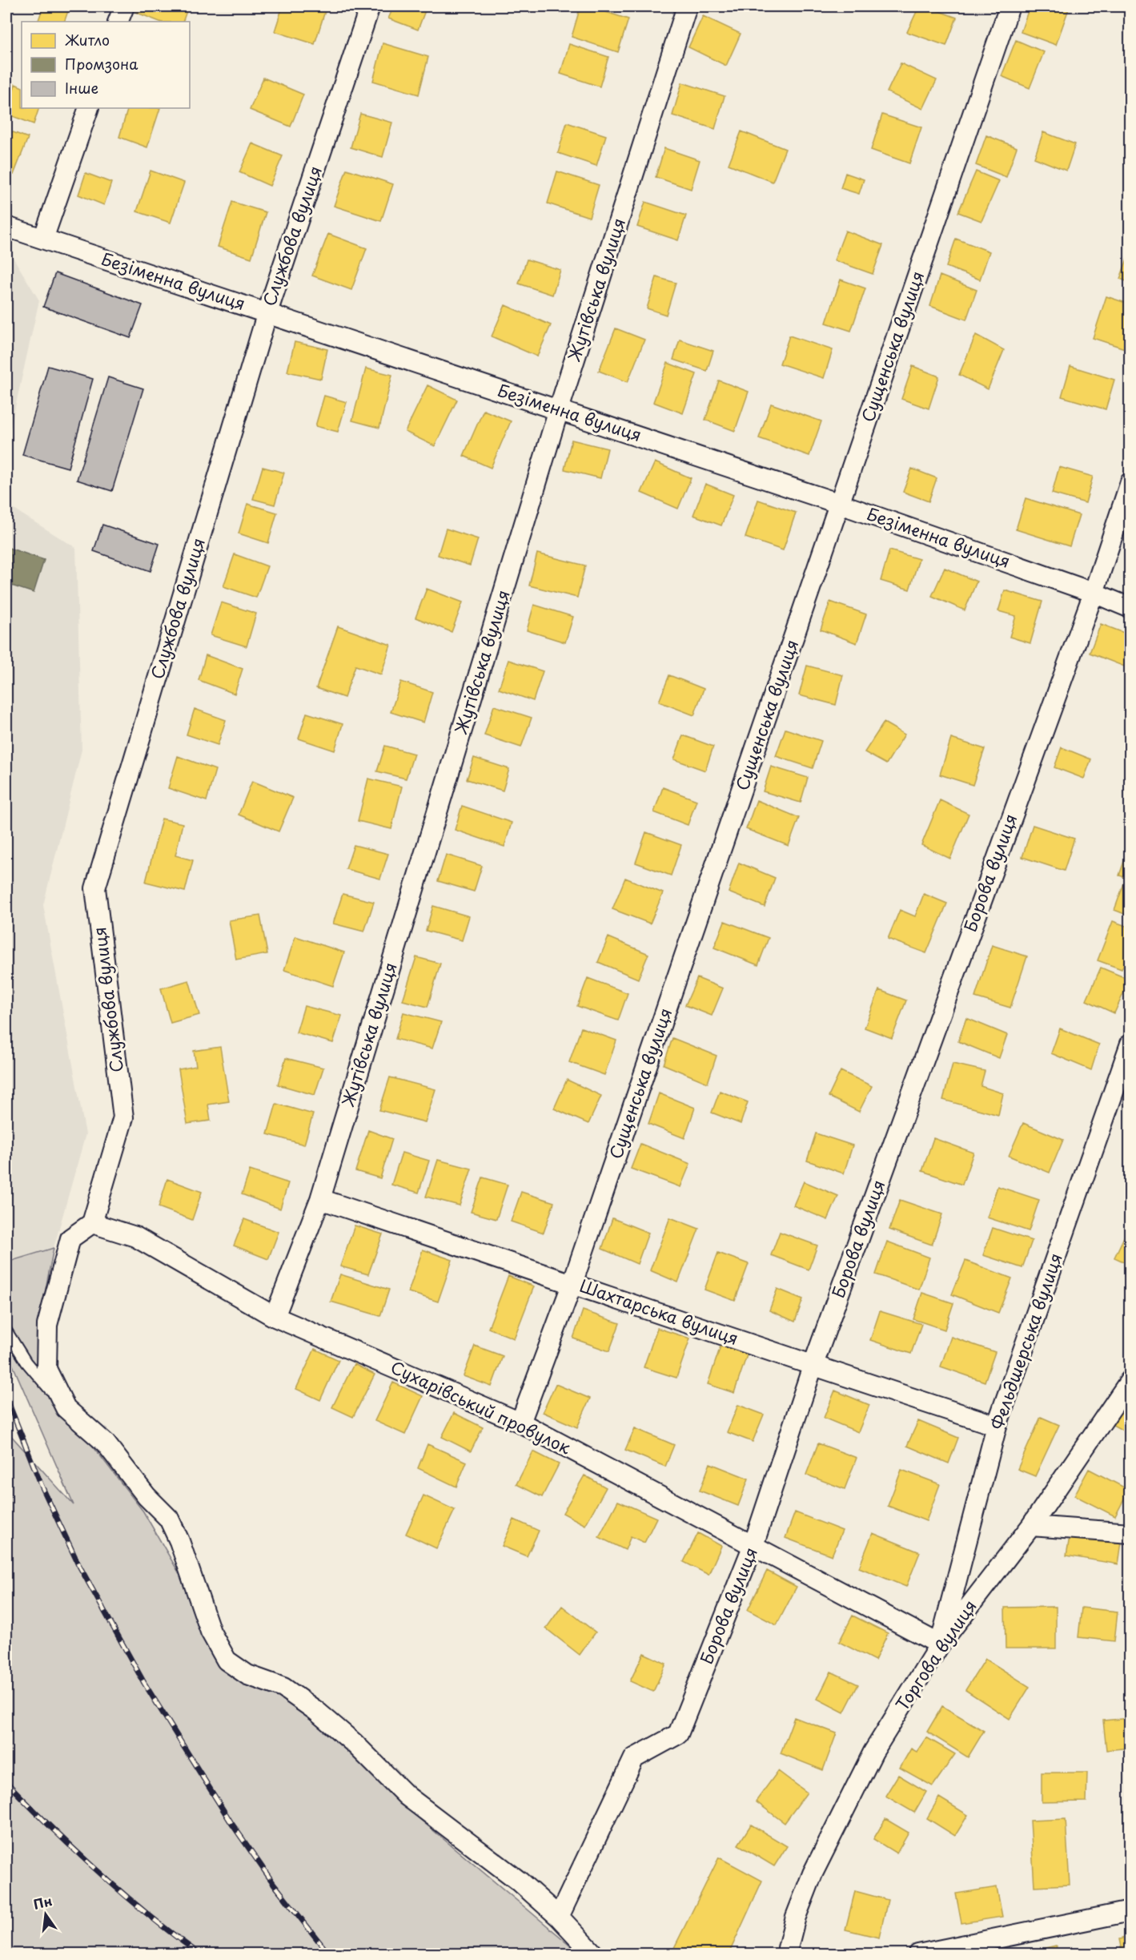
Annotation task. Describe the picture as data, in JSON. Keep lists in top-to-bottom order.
{
  "streets": {
    "street": [
      "Службова вулиця",
      "Безіменна вулиця",
      "Жутівська вулиця",
      "Сущенська вулиця",
      "Борова вулиця",
      "Шахтарська вулиця",
      "Фельдшерська вулиця",
      "Сухарівський провулок",
      "Торгова вулиця"
    ]
  },
  "crossings": [
    ["Службова вулиця", "Безіменна вулиця"],
    ["Службова вулиця", "Сухарівський провулок"],
    ["Безіменна вулиця", "Жутівська вулиця"],
    ["Безіменна вулиця", "Сущенська вулиця"],
    ["Безіменна вулиця", "Борова вулиця"],
    ["Жутівська вулиця", "Шахтарська вулиця"],
    ["Жутівська вулиця", "Сухарівський провулок"],
    ["Сущенська вулиця", "Шахтарська вулиця"],
    ["Сущенська вулиця", "Сухарівський провулок"],
    ["Борова вулиця", "Шахтарська вулиця"],
    ["Борова вулиця", "Сухарівський провулок"],
    ["Шахтарська вулиця", "Фельдшерська вулиця"],
    ["Фельдшерська вулиця", "Сухарівський провулок"],
    ["Фельдшерська вулиця", "Торгова вулиця"],
    ["Сухарівський провулок", "Торгова вулиця"]
  ],
  "legend": ["Житло", "Промзона", "Інше"],
  "north": "top"
}
